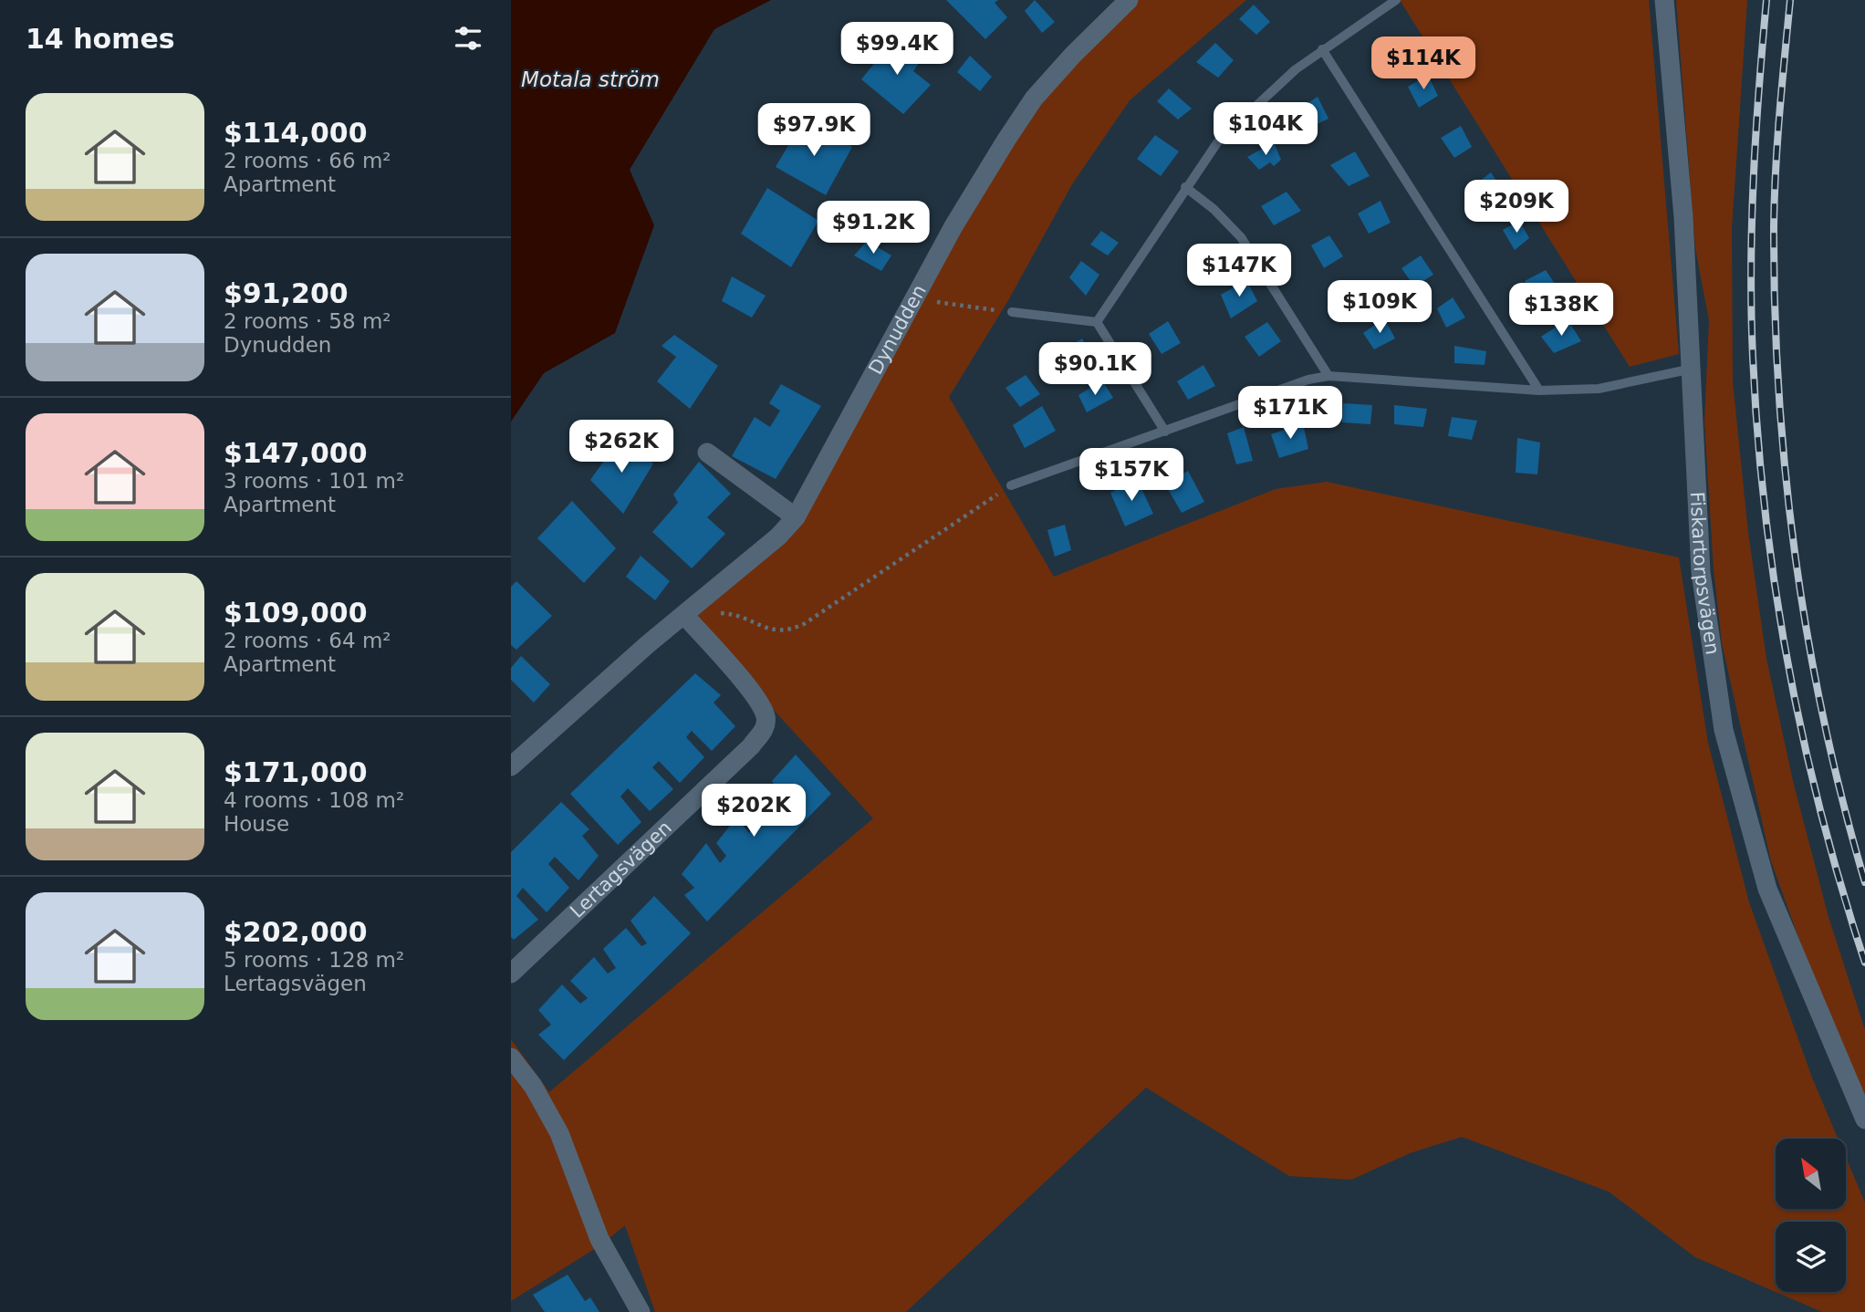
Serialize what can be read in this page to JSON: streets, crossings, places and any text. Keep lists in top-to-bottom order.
{
  "streets": {
    "street": ["Dynudden", "Fiskartorpsvägen", "Lertagsvägen"]
  },
  "crossings": [
    ["Dynudden", "Lertagsvägen"]
  ],
  "water": ["Motala ström"],
  "north": "top left",
  "page": {
    "heading": "14 homes",
    "price": [
      "$99.4K",
      "$114K",
      "$104K",
      "$97.9K",
      "$209K",
      "$91.2K",
      "$147K",
      "$109K",
      "$138K",
      "$90.1K",
      "$171K",
      "$262K",
      "$157K",
      "$202K"
    ],
    "list": [
      {
        "name": "$114,000",
        "note": "2 rooms · 66 m² · Apartment"
      },
      {
        "name": "$91,200",
        "note": "2 rooms · 58 m² · Dynudden"
      },
      {
        "name": "$147,000",
        "note": "3 rooms · 101 m² · Apartment"
      },
      {
        "name": "$109,000",
        "note": "2 rooms · 64 m² · Apartment"
      },
      {
        "name": "$171,000",
        "note": "4 rooms · 108 m² · House"
      },
      {
        "name": "$202,000",
        "note": "5 rooms · 128 m² · Lertagsvägen"
      }
    ]
  }
}
